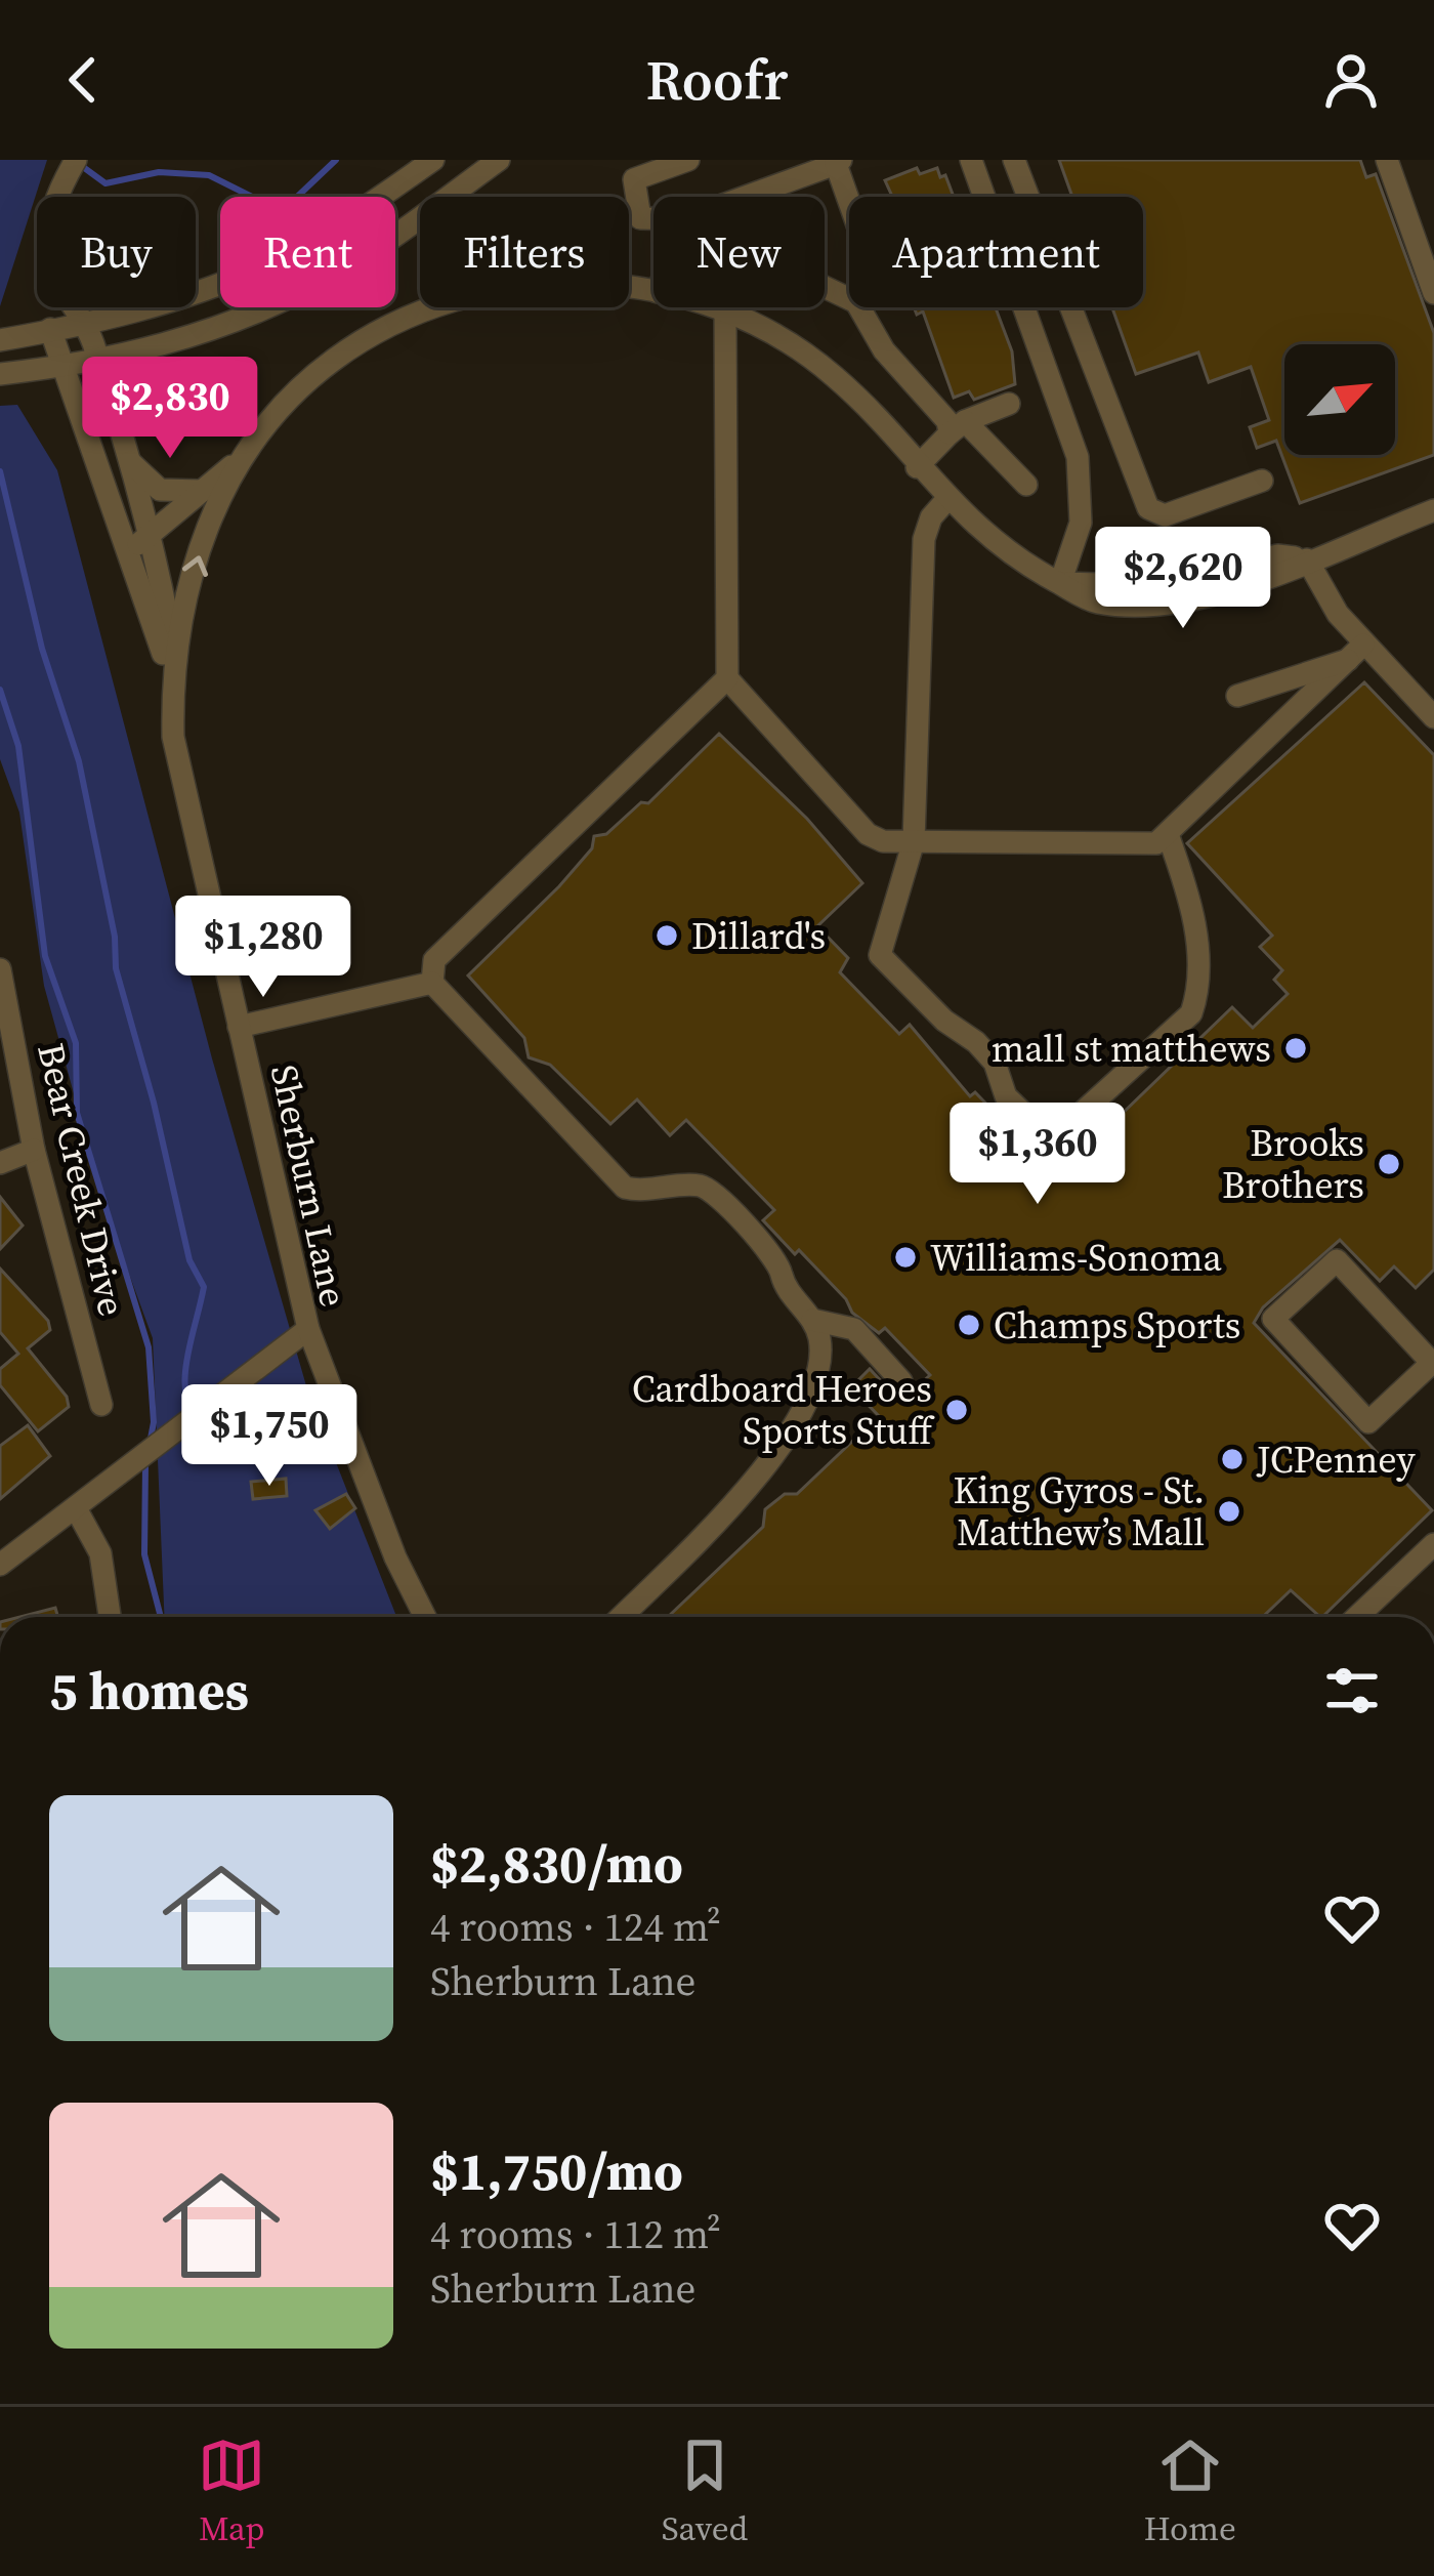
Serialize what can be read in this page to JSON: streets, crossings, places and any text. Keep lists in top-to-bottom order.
{
  "streets": {
    "street": ["Bear Creek Drive", "Sherburn Lane"]
  },
  "places": [
    "Dillard's",
    "mall st matthews",
    "Brooks Brothers",
    "Williams-Sonoma",
    "Champs Sports",
    "Cardboard Heroes Sports Stuff",
    "JCPenney",
    "King Gyros - St. Matthew’s Mall"
  ],
  "north": "top right",
  "page": {
    "header": "Roofr",
    "chip": [
      "Buy",
      "Rent",
      "Filters",
      "New",
      "Apartment"
    ],
    "price": [
      "$2,830",
      "$2,620",
      "$1,280",
      "$1,360",
      "$1,750"
    ],
    "heading": "5 homes",
    "list": [
      {
        "name": "$2,830/mo",
        "note": "4 rooms · 124 m² · Sherburn Lane"
      },
      {
        "name": "$1,750/mo",
        "note": "4 rooms · 112 m² · Sherburn Lane"
      }
    ],
    "tabs": ["Map", "Saved", "Home"]
  }
}
